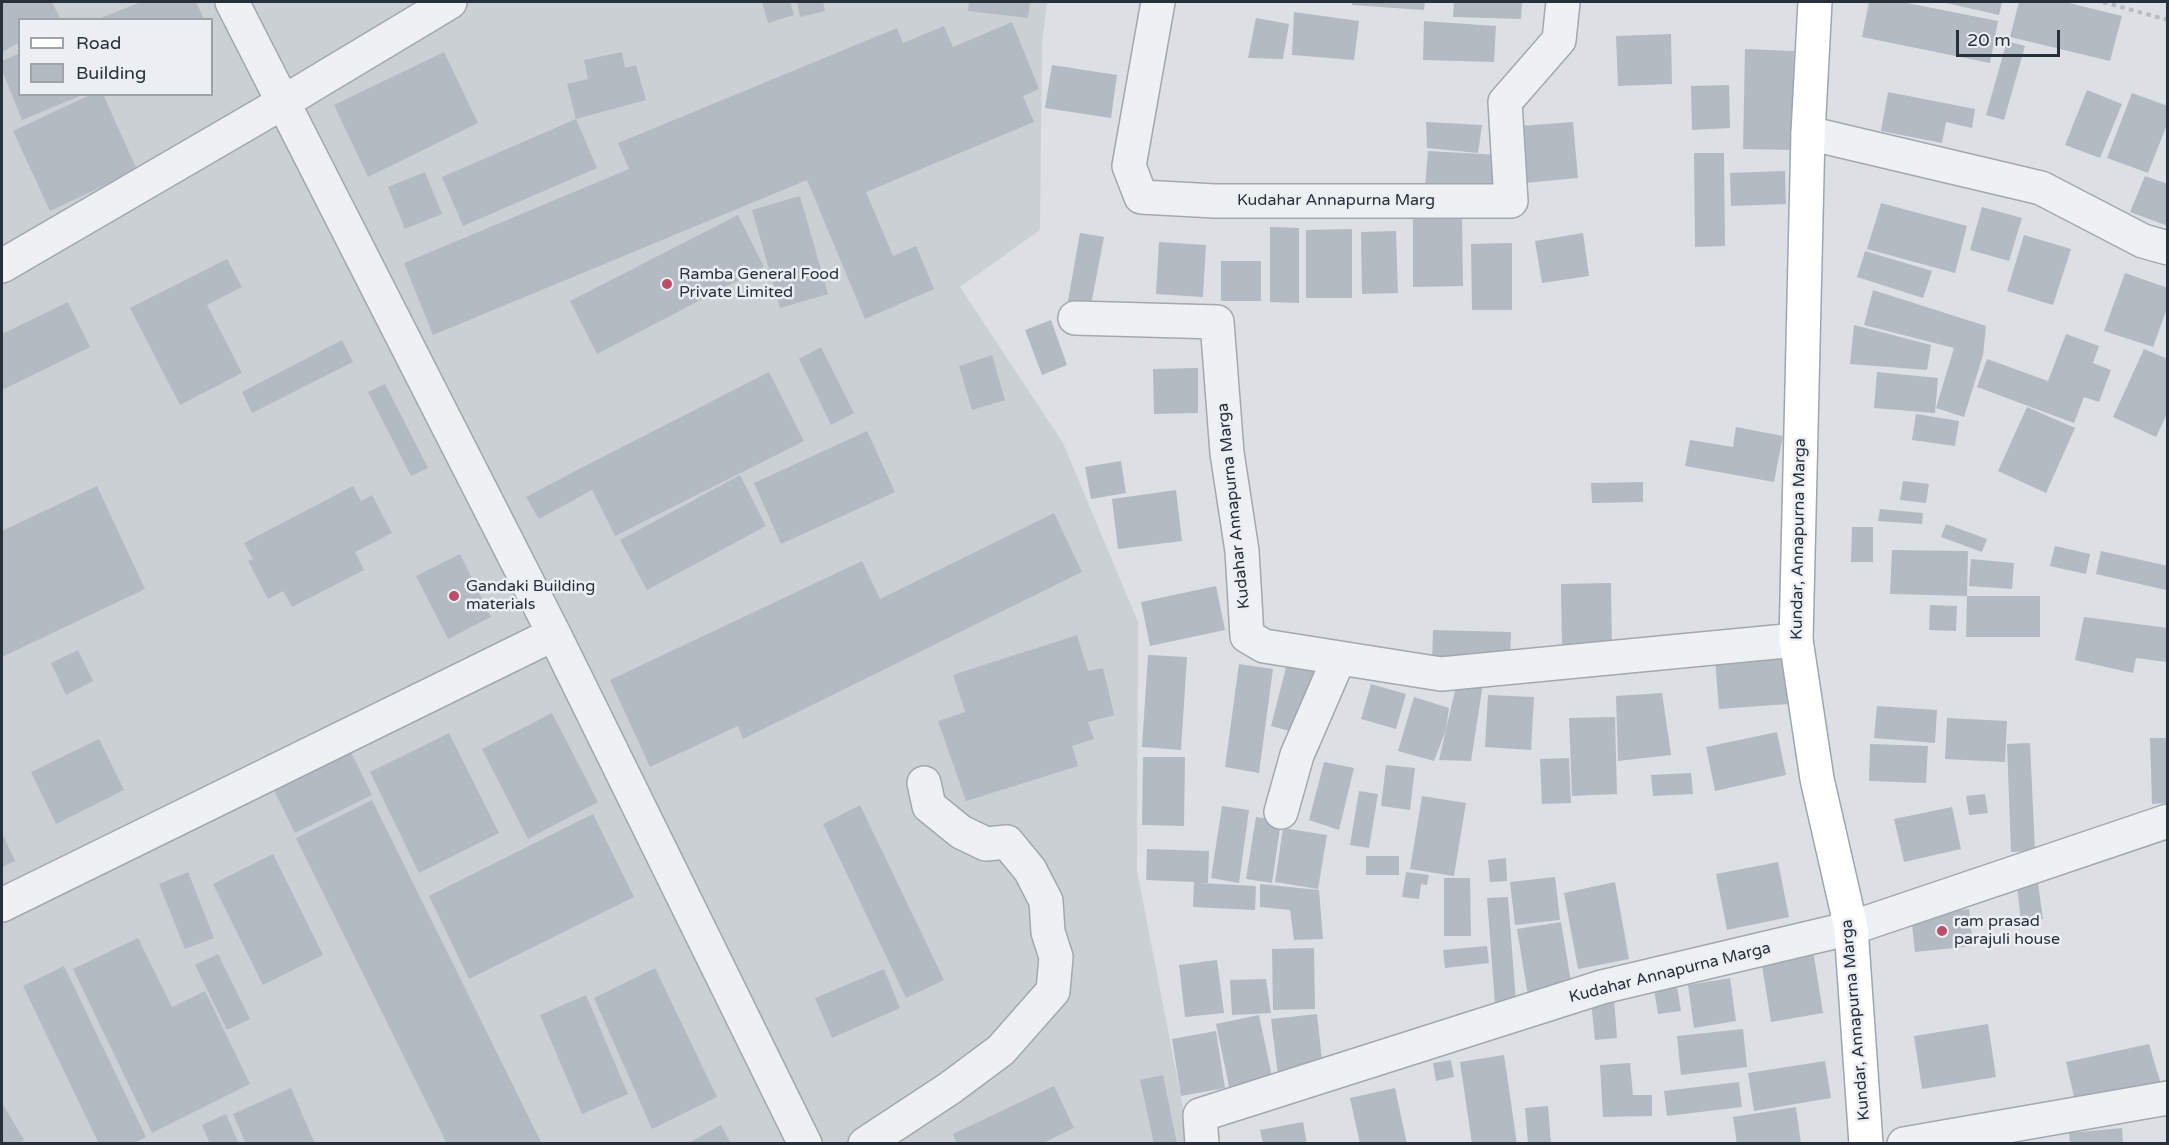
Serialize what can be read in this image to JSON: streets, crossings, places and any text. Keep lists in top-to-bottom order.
{
  "streets": {
    "main road": ["Kundar, Annapurna Marga"],
    "street": ["Kudahar Annapurna Marg", "Kudahar Annapurna Marga"]
  },
  "crossings": [
    ["Kudahar Annapurna Marga", "Kundar, Annapurna Marga"]
  ],
  "places": ["Ramba General Food Private Limited", "Gandaki Building materials", "ram prasad parajuli house"],
  "legend": ["Road", "Building"],
  "scale_bar": "20 m"
}
